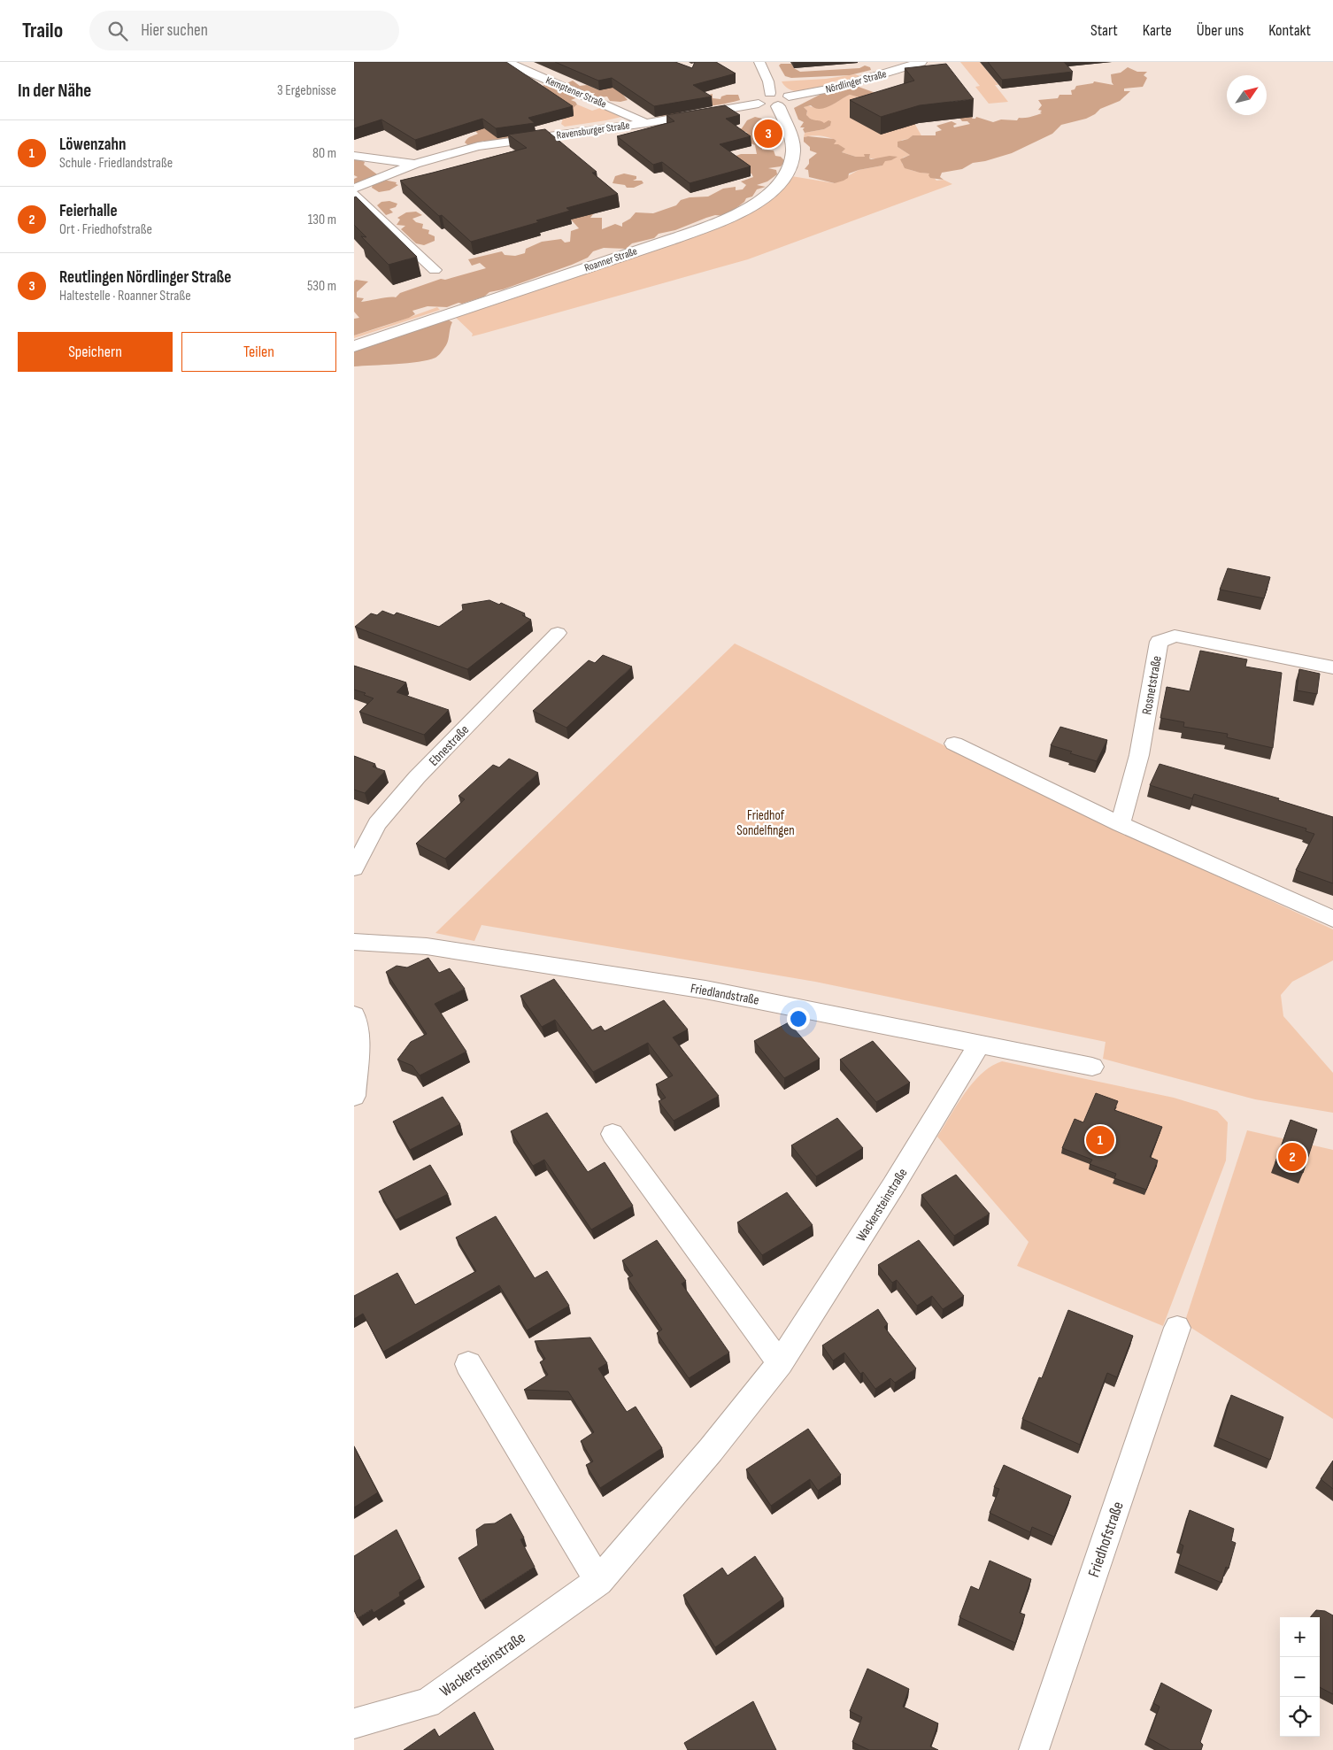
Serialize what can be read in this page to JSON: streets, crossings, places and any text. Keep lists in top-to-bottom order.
{
  "streets": {
    "street": [
      "Nördlinger Straße",
      "Kemptener Straße",
      "Ravensburger Straße",
      "Roanner Straße",
      "Rosnetstraße",
      "Ebnestraße",
      "Friedlandstraße",
      "Wackersteinstraße",
      "Friedhofstraße"
    ]
  },
  "crossings": [
    ["Kemptener Straße", "Ravensburger Straße"],
    ["Ravensburger Straße", "Roanner Straße"],
    ["Friedlandstraße", "Wackersteinstraße"]
  ],
  "parks": ["Friedhof Sondelfingen"],
  "north": "top right",
  "page": {
    "header": "Trailo",
    "search": "Hier suchen",
    "nav": [
      "Start",
      "Karte",
      "Über uns",
      "Kontakt"
    ],
    "heading": ["In der Nähe", "3 Ergebnisse"],
    "pins": ["3", "1", "2"],
    "list": [
      {
        "mark": "1",
        "name": "Löwenzahn",
        "note": "Schule · Friedlandstraße",
        "value": "80 m"
      },
      {
        "mark": "2",
        "name": "Feierhalle",
        "note": "Ort · Friedhofstraße",
        "value": "130 m"
      },
      {
        "mark": "3",
        "name": "Reutlingen Nördlinger Straße",
        "note": "Haltestelle · Roanner Straße",
        "value": "530 m"
      }
    ],
    "buttons": ["Speichern", "Teilen"],
    "map_buttons": ["+", "−"]
  }
}
